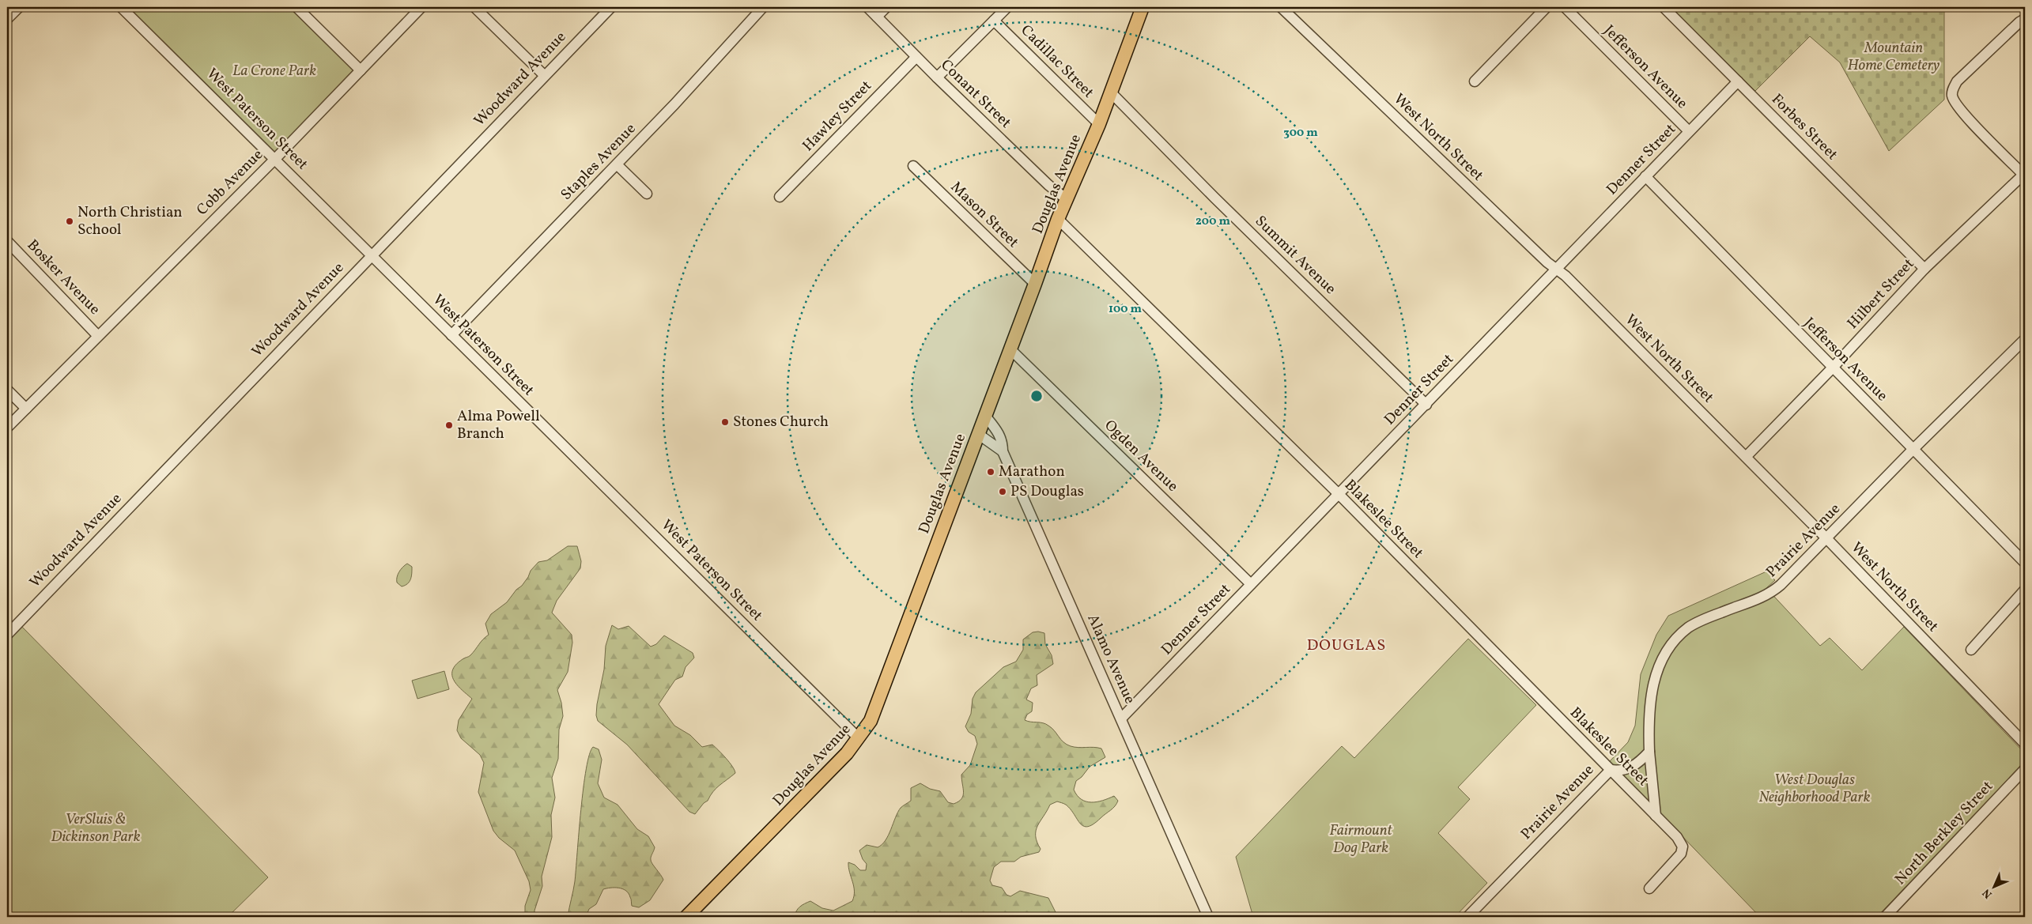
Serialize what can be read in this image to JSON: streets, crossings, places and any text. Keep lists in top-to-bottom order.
{
  "streets": {
    "main road": ["Douglas Avenue"],
    "street": [
      "Cadillac Street",
      "Jefferson Avenue",
      "Woodward Avenue",
      "Conant Street",
      "Hawley Street",
      "West Paterson Street",
      "Forbes Street",
      "West North Street",
      "Denner Street",
      "Staples Avenue",
      "Cobb Avenue",
      "Mason Street",
      "Summit Avenue",
      "Bosker Avenue",
      "Hilbert Street",
      "Ogden Avenue",
      "Blakeslee Street",
      "Prairie Avenue",
      "Alamo Avenue",
      "North Berkley Street"
    ]
  },
  "crossings": [
    ["Cadillac Street", "Douglas Avenue"],
    ["Jefferson Avenue", "Denner Street"],
    ["Jefferson Avenue", "Hilbert Street"],
    ["Jefferson Avenue", "Prairie Avenue"],
    ["Woodward Avenue", "West Paterson Street"],
    ["Conant Street", "Hawley Street"],
    ["Conant Street", "Douglas Avenue"],
    ["West Paterson Street", "Staples Avenue"],
    ["West Paterson Street", "Cobb Avenue"],
    ["West Paterson Street", "Douglas Avenue"],
    ["Forbes Street", "Denner Street"],
    ["Forbes Street", "Hilbert Street"],
    ["West North Street", "Denner Street"],
    ["West North Street", "Hilbert Street"],
    ["West North Street", "Prairie Avenue"],
    ["Denner Street", "Summit Avenue"],
    ["Denner Street", "Ogden Avenue"],
    ["Denner Street", "Blakeslee Street"],
    ["Denner Street", "Alamo Avenue"],
    ["Cobb Avenue", "Bosker Avenue"],
    ["Douglas Avenue", "Mason Street"],
    ["Douglas Avenue", "Summit Avenue"],
    ["Douglas Avenue", "Ogden Avenue"],
    ["Douglas Avenue", "Blakeslee Street"],
    ["Douglas Avenue", "Alamo Avenue"],
    ["Blakeslee Street", "Prairie Avenue"]
  ],
  "districts": ["DOUGLAS"],
  "parks": [
    "Mountain Home Cemetery",
    "La Crone Park",
    "West Douglas Neighborhood Park",
    "VerSluis & Dickinson Park",
    "Fairmount Dog Park"
  ],
  "places": [
    "North Christian School",
    "Stones Church",
    "Alma Powell Branch",
    "Marathon",
    "PS Douglas"
  ],
  "north": "bottom left",
  "rings": ["300 m", "200 m", "100 m"]
}
